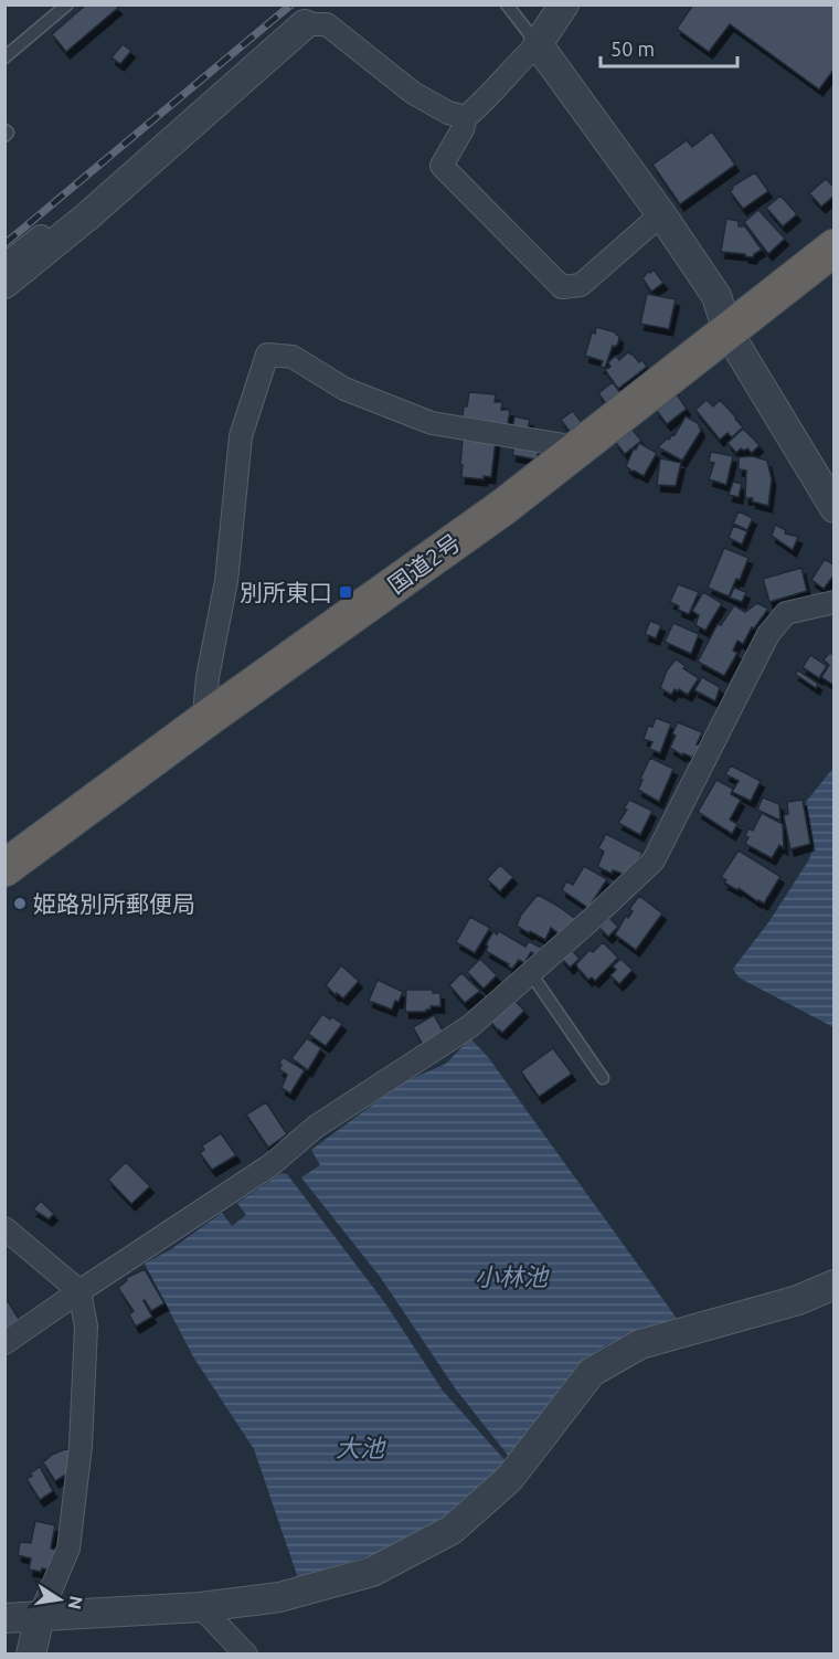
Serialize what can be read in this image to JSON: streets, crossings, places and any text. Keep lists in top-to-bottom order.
{
  "streets": {
    "highway": ["国道2号"]
  },
  "water": ["小林池", "大池"],
  "places": {
    "transit": ["別所東口"],
    "other": ["姫路別所郵便局"]
  },
  "scale_bar": "50 m",
  "north": "right"
}
